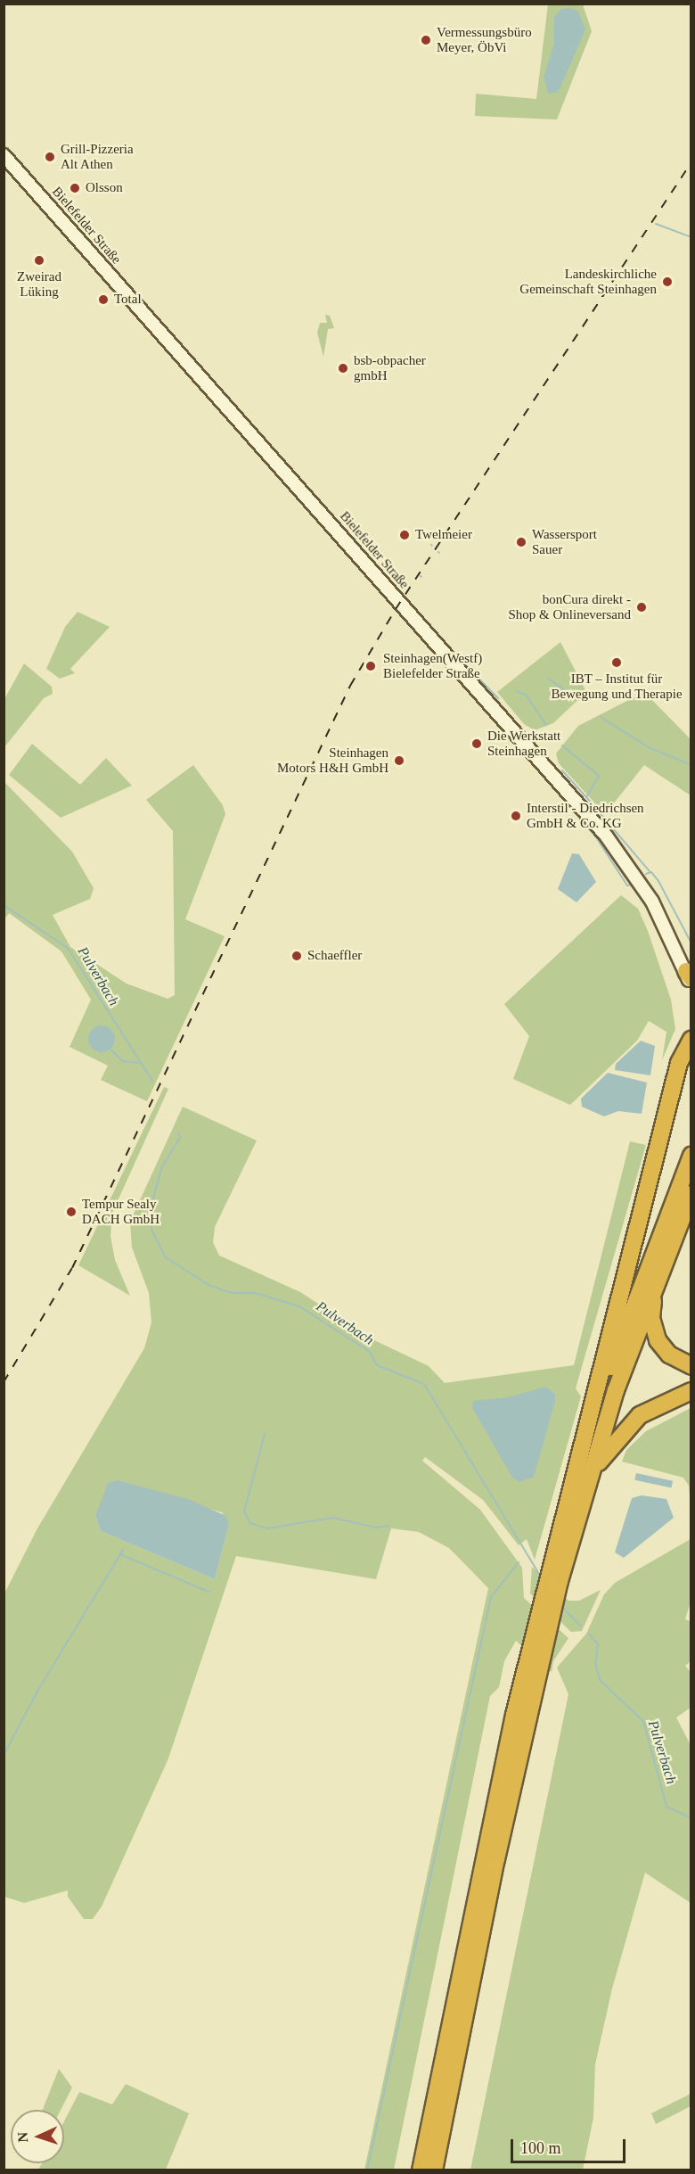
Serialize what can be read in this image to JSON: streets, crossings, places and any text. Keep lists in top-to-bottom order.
{
  "streets": {
    "main road": ["Bielefelder Straße"]
  },
  "water": ["Pulverbach"],
  "places": [
    "Vermessungsbüro Meyer, ÖbVi",
    "Grill-Pizzeria Alt Athen",
    "Olsson",
    "Zweirad Lüking",
    "Landeskirchliche Gemeinschaft Steinhagen",
    "Total",
    "bsb-obpacher gmbH",
    "Twelmeier",
    "Wassersport Sauer",
    "bonCura direkt - Shop & Onlineversand",
    "IBT – Institut für Bewegung und Therapie",
    "Steinhagen(Westf) Bielefelder Straße",
    "Die Werkstatt Steinhagen",
    "Steinhagen Motors H&H GmbH",
    "Interstil - Diedrichsen GmbH & Co. KG",
    "Schaeffler",
    "Tempur Sealy DACH GmbH"
  ],
  "scale_bar": "100 m",
  "north": "left"
}
